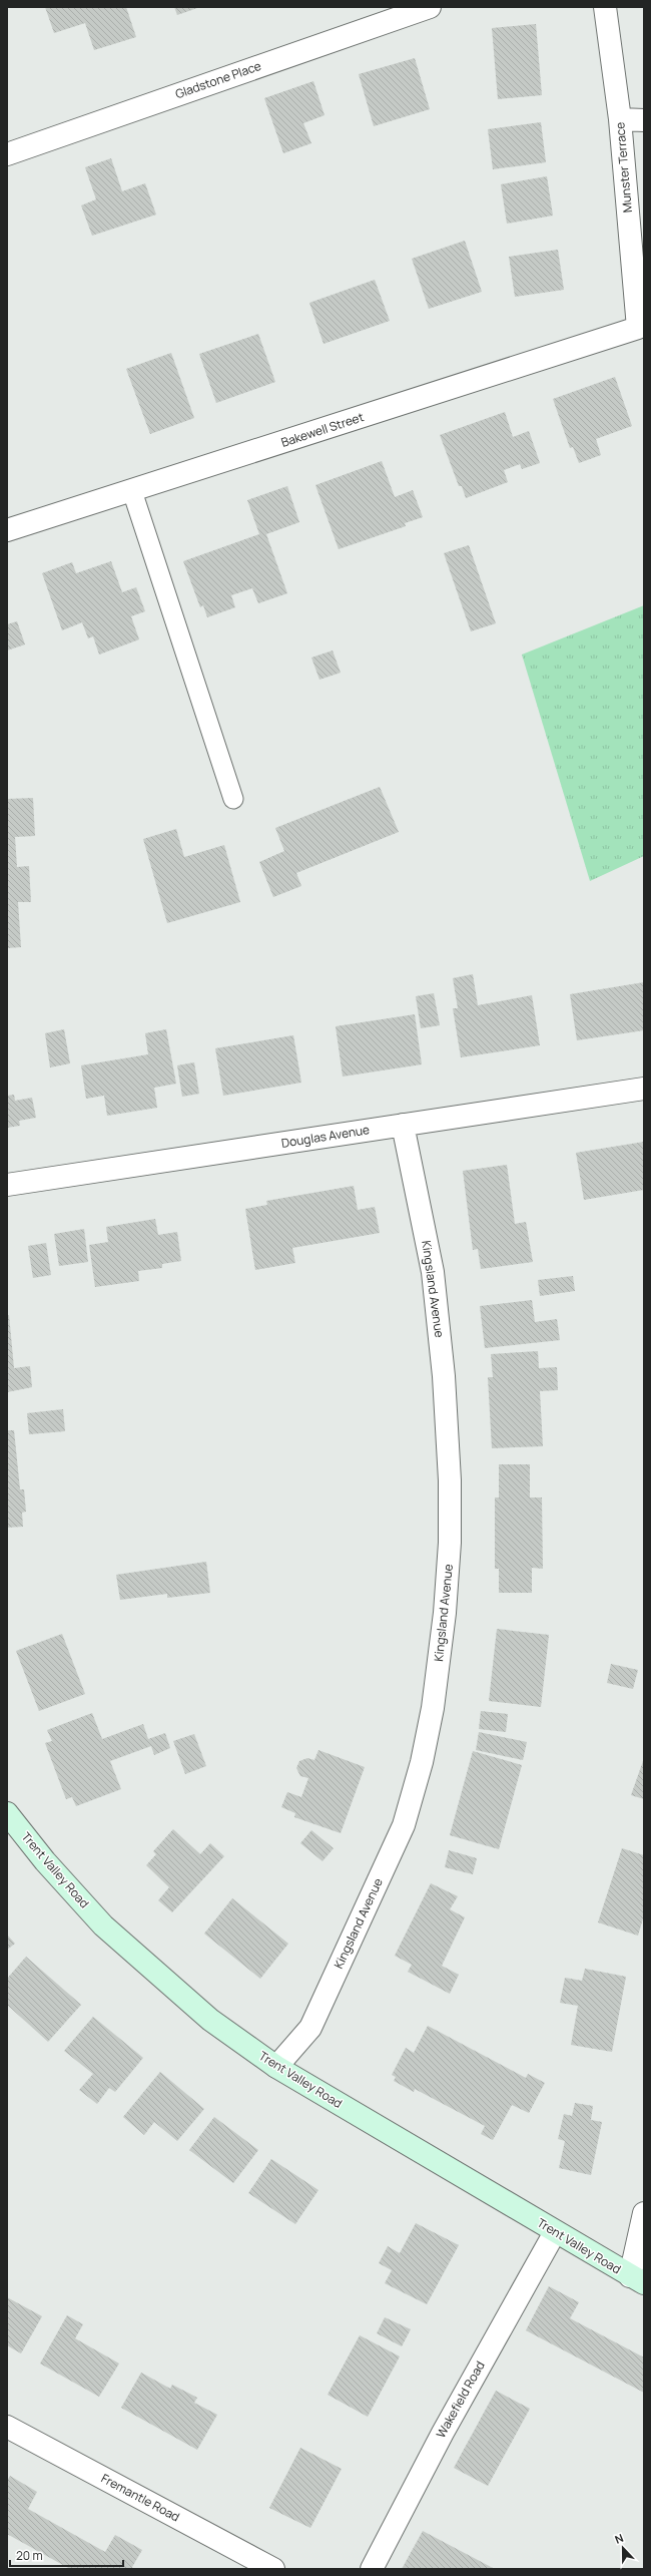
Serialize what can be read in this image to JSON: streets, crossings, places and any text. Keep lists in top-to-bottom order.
{
  "streets": {
    "street": [
      "Gladstone Place",
      "Munster Terrace",
      "Bakewell Street",
      "Douglas Avenue",
      "Kingsland Avenue",
      "Trent Valley Road",
      "Wakefield Road",
      "Fremantle Road"
    ]
  },
  "crossings": [
    ["Munster Terrace", "Bakewell Street"],
    ["Douglas Avenue", "Kingsland Avenue"],
    ["Kingsland Avenue", "Trent Valley Road"],
    ["Trent Valley Road", "Wakefield Road"]
  ],
  "scale_bar": "20 m",
  "north": "top"
}
